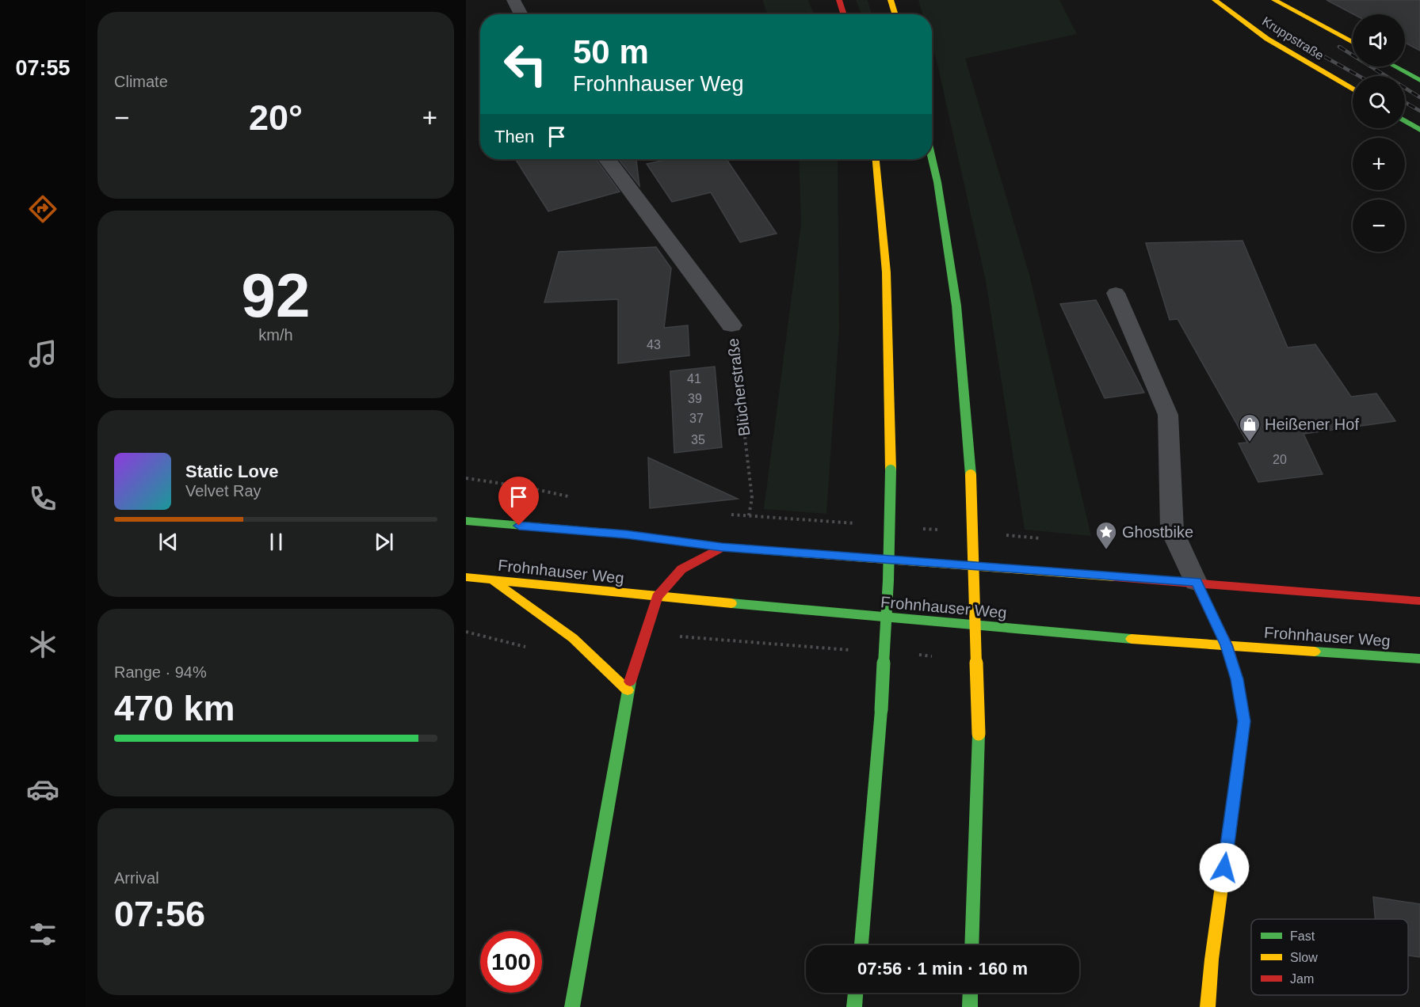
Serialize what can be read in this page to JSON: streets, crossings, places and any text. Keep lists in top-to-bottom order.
{
  "streets": {
    "main road": ["Kruppstraße", "Frohnhauser Weg"],
    "street": ["Blücherstraße"]
  },
  "places": {
    "shop": ["Heißener Hof"],
    "place": ["Ghostbike"]
  },
  "house_numbers": [
    "43",
    "41",
    "39",
    "37",
    "35",
    "20"
  ],
  "legend": ["Fast", "Slow", "Jam"],
  "page": {
    "tabs": "07:55",
    "tile": [
      "Climate",
      ["92", "km/h"],
      ["Range · 94%", "470 km"],
      ["Arrival", "07:56"]
    ],
    "map_buttons": ["+", "−"],
    "turn": ["50 m", "Frohnhauser Weg"],
    "heat": ["−", "20°", "+"],
    "then": "Then",
    "song": ["Static Love", "Velvet Ray"],
    "limit": "100",
    "trip": "07:56 · 1 min · 160 m"
  }
}
